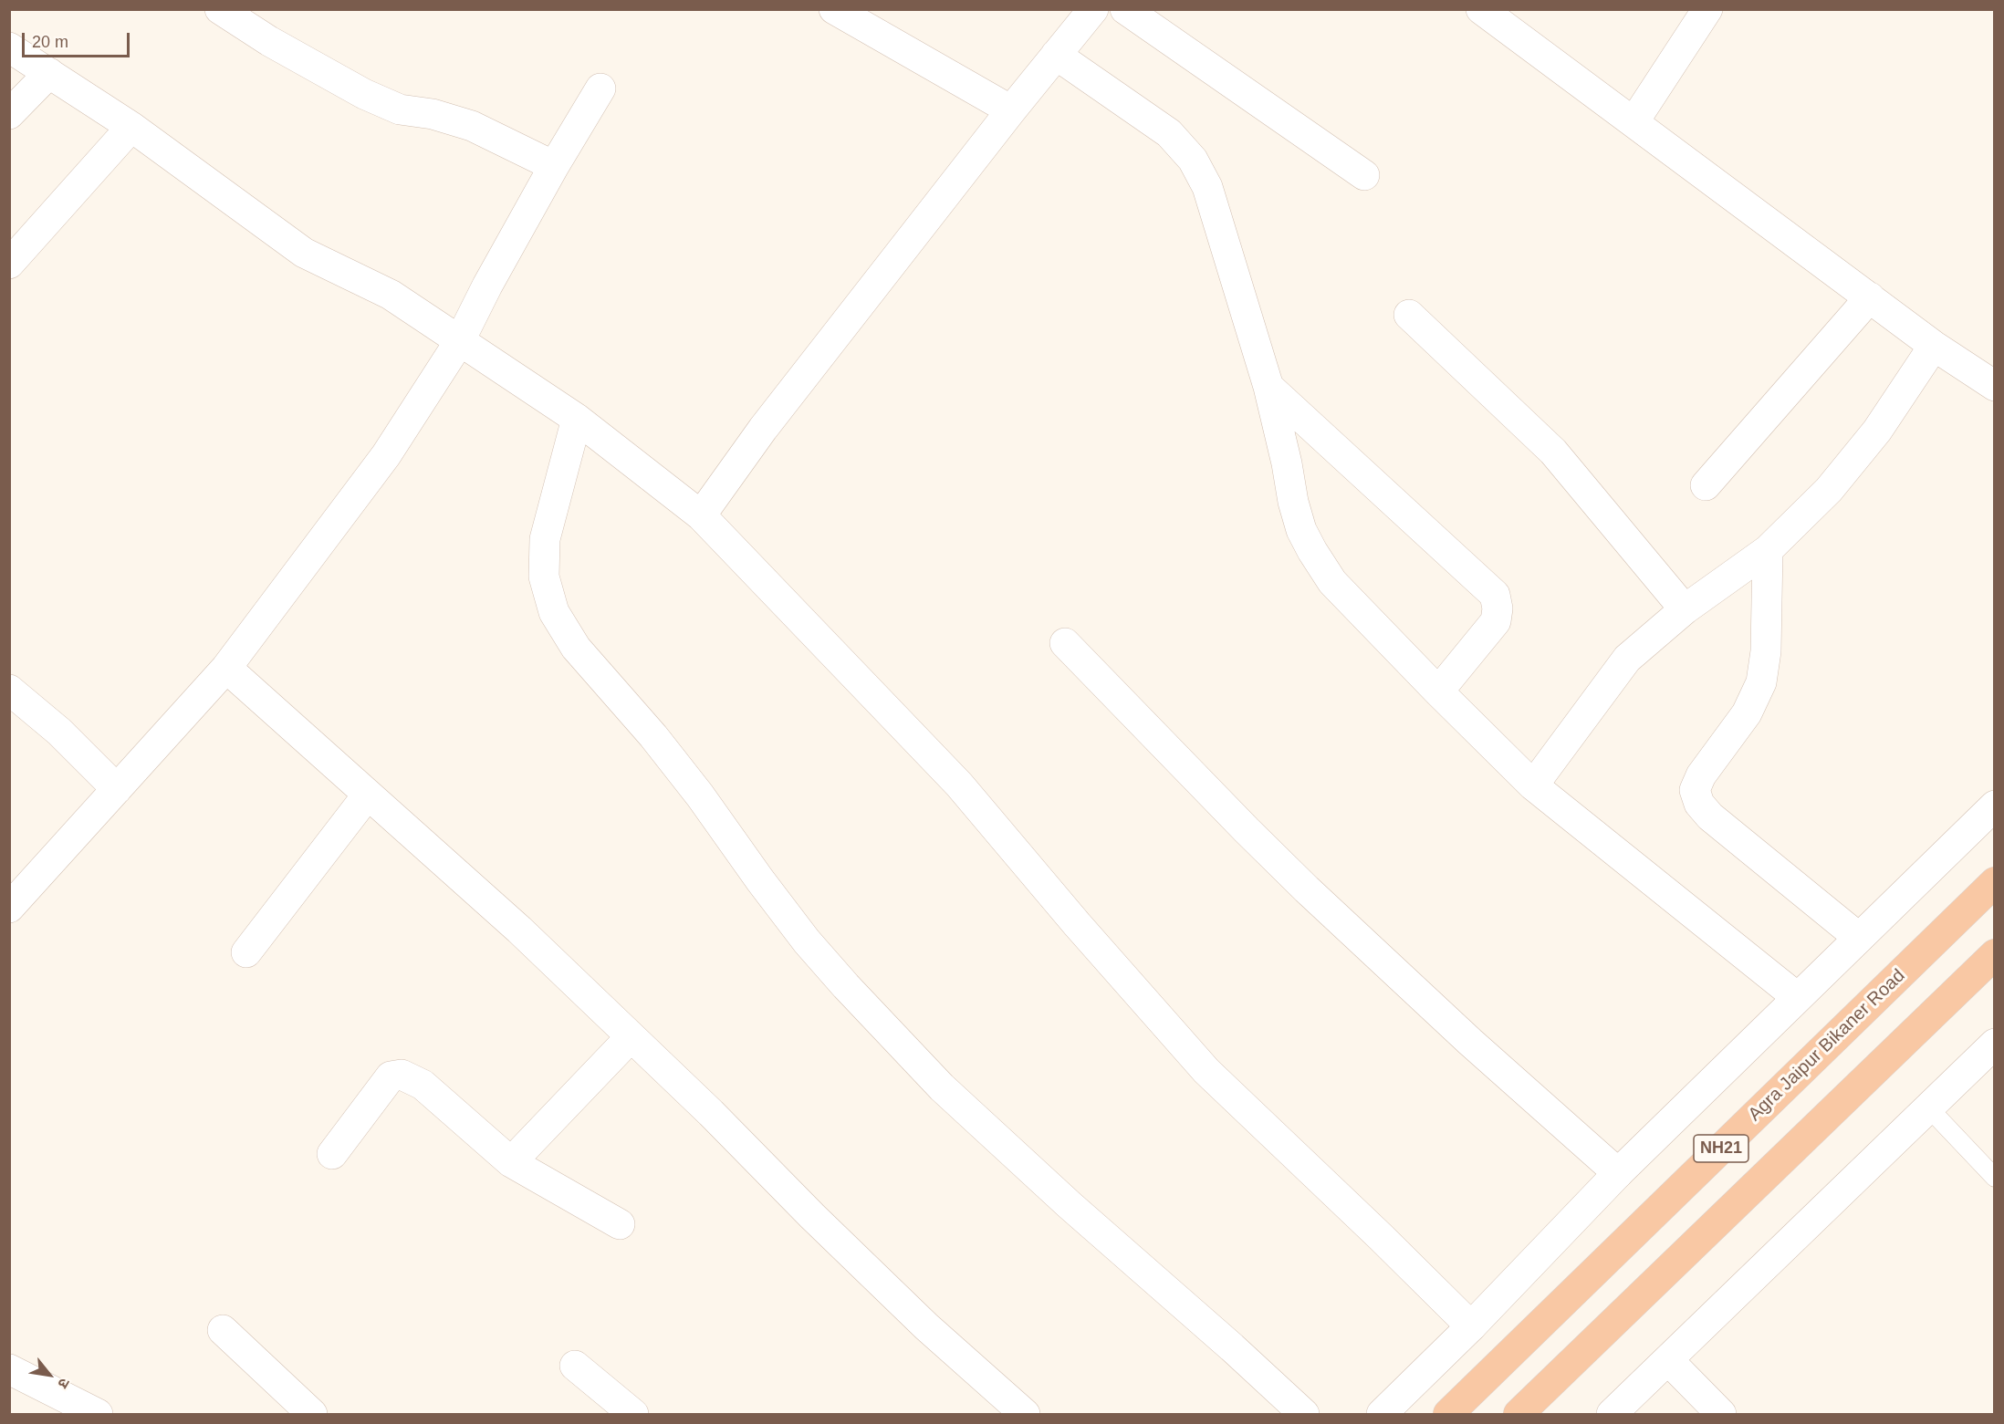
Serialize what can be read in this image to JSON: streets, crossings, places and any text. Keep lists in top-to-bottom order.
{
  "streets": {
    "highway": ["Agra Jaipur Bikaner Road", "NH21"]
  },
  "scale_bar": "20 m",
  "north": "bottom right"
}
